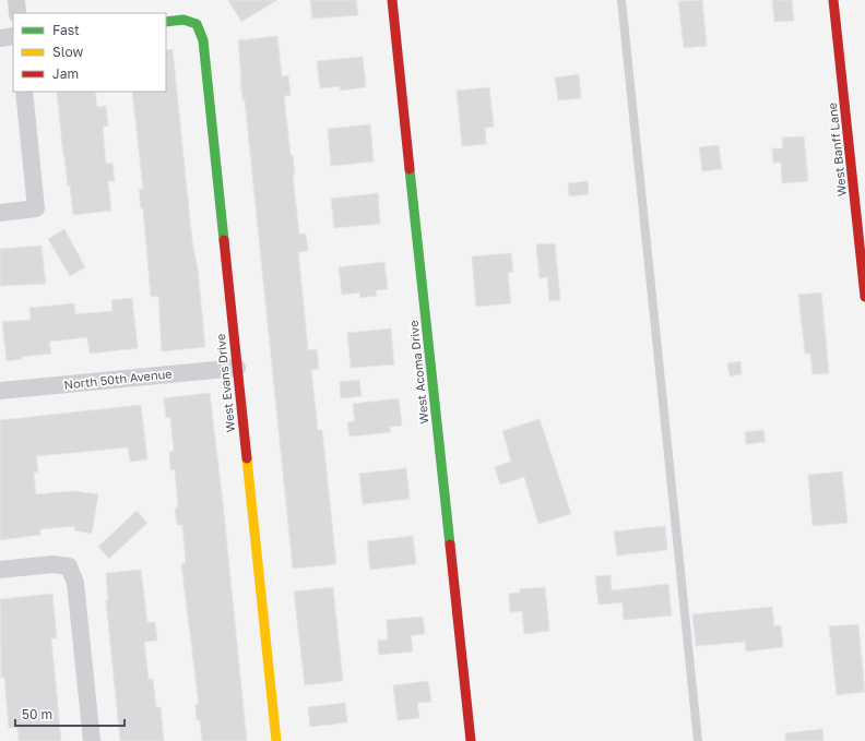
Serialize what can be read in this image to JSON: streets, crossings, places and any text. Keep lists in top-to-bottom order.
{
  "streets": {
    "street": [
      "West Banff Lane",
      "West Acoma Drive",
      "North 50th Avenue",
      "West Evans Drive"
    ]
  },
  "crossings": [
    ["North 50th Avenue", "West Evans Drive"]
  ],
  "legend": ["Fast", "Slow", "Jam"],
  "scale_bar": "50 m"
}
